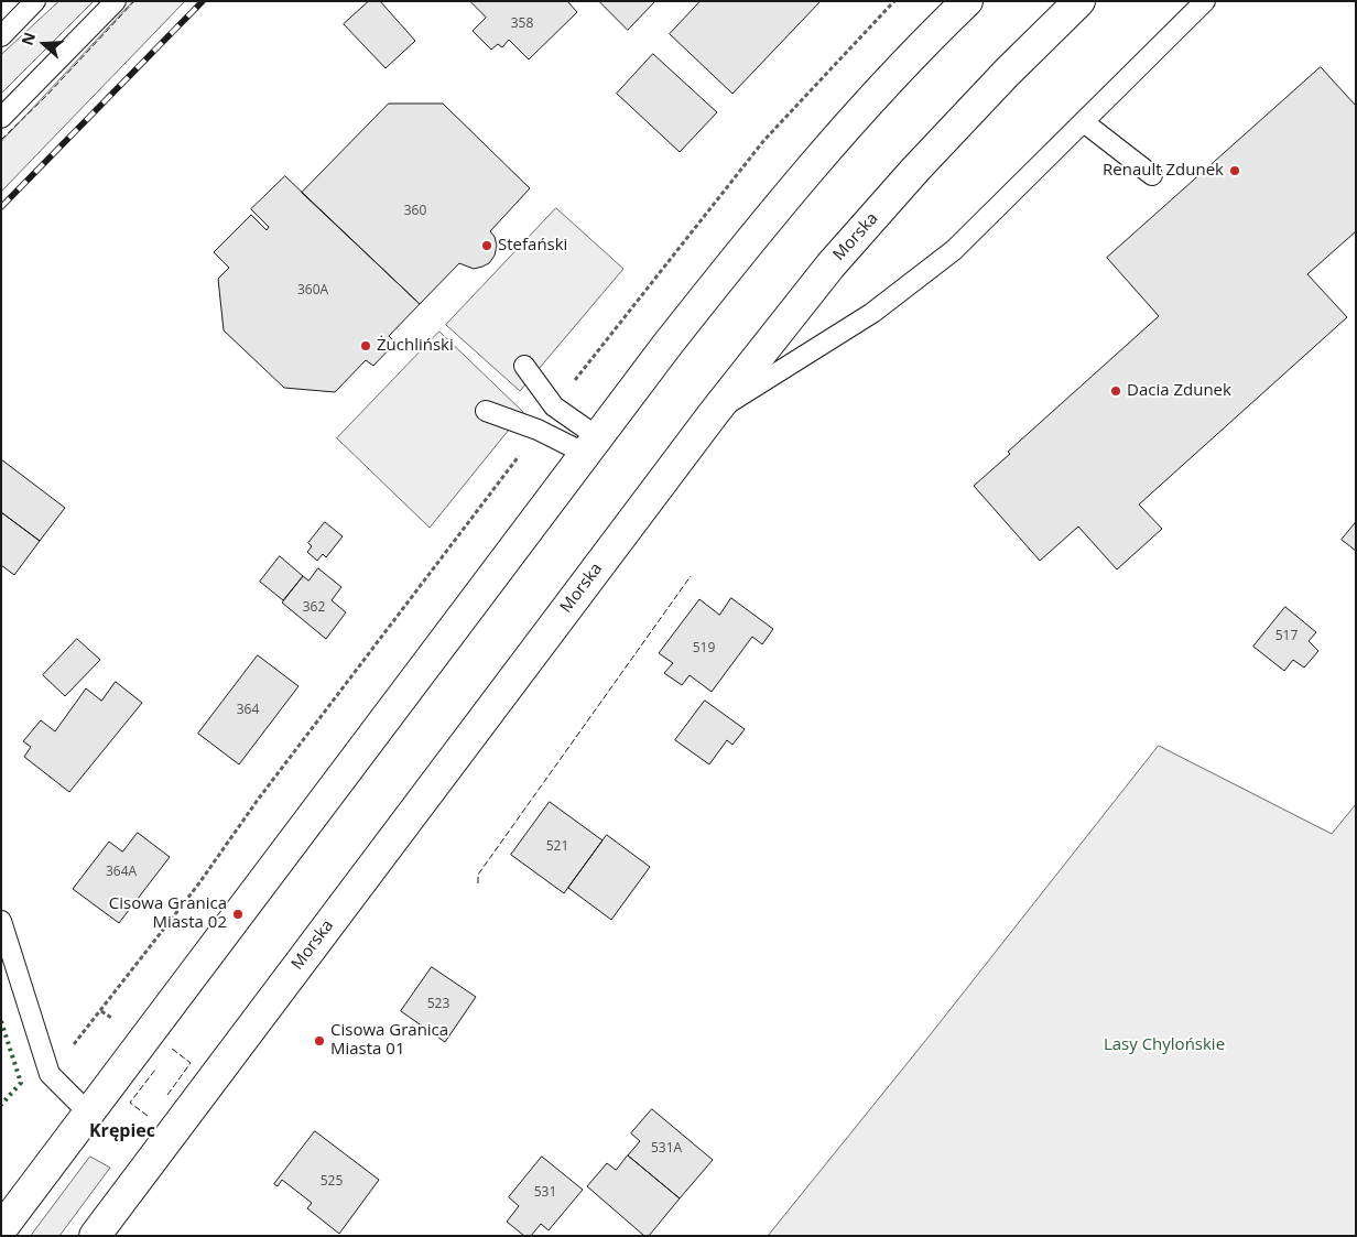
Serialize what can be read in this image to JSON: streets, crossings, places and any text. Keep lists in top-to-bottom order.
{
  "streets": {
    "main road": ["Morska"]
  },
  "districts": ["Krępiec"],
  "parks": ["Lasy Chylońskie"],
  "places": [
    "Renault Zdunek",
    "Stefański",
    "Żuchliński",
    "Dacia Zdunek",
    "Cisowa Granica Miasta 02",
    "Cisowa Granica Miasta 01"
  ],
  "house_numbers": [
    "358",
    "360",
    "360A",
    "362",
    "517",
    "519",
    "364",
    "521",
    "364A",
    "523",
    "531A",
    "525",
    "531"
  ],
  "north": "left"
}
